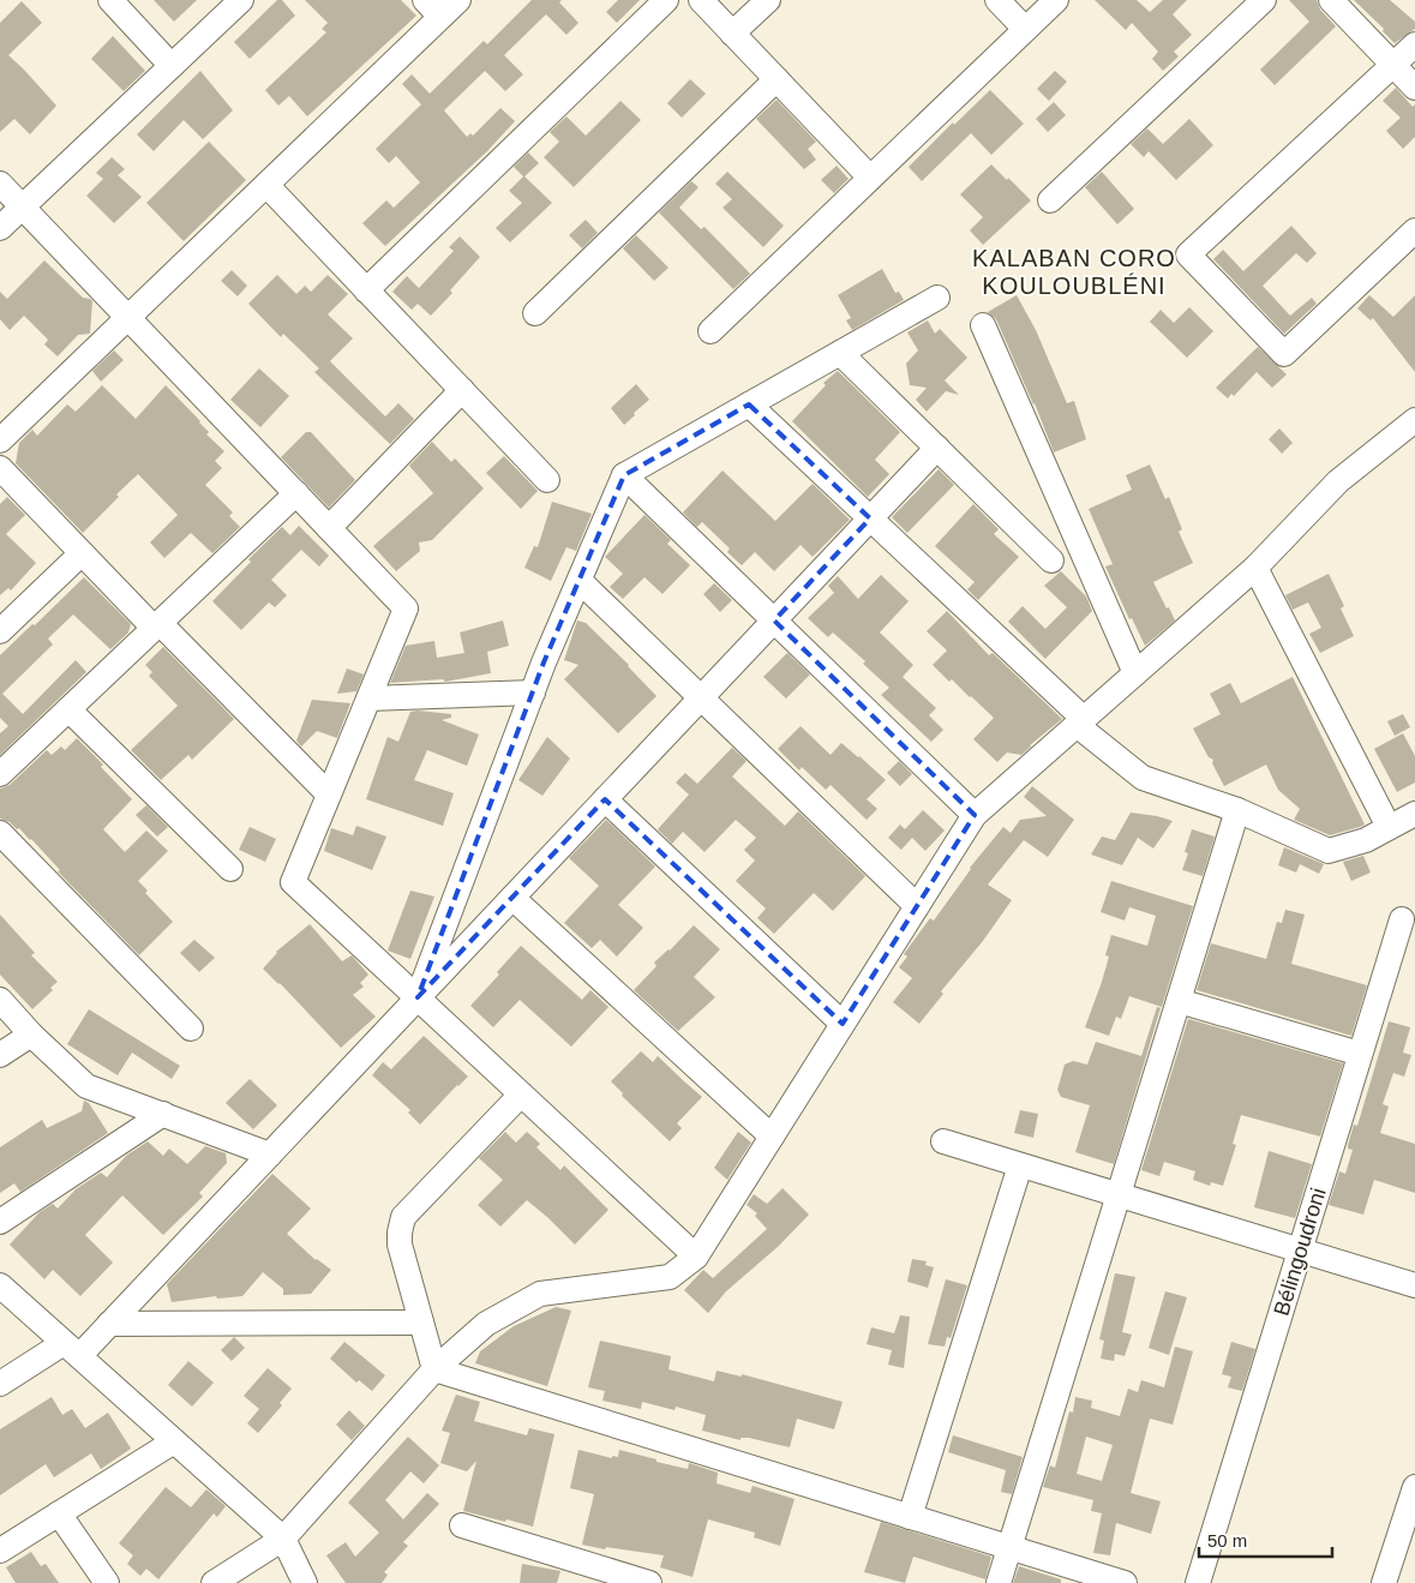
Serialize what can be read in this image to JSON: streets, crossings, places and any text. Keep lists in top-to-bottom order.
{
  "streets": {
    "street": ["Bélingoudroni"]
  },
  "districts": ["KALABAN CORO KOULOUBLÉNI"],
  "scale_bar": "50 m"
}
